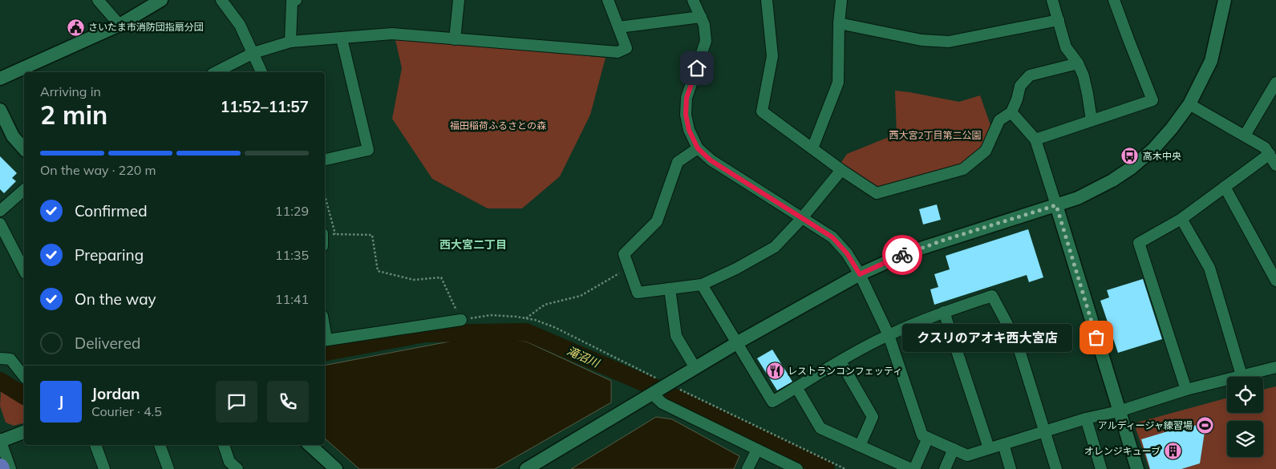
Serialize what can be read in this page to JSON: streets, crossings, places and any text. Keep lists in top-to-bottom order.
{
  "districts": ["西大宮二丁目"],
  "water": ["滝沼川"],
  "parks": ["福田稲荷ふるさとの森", "西大宮2丁目第二公園"],
  "places": {
    "public building": ["さいたま市消防団指扇分団"],
    "bus stop": ["高木中央"],
    "other": ["クスリのアオキ西大宮店"],
    "restaurant": ["レストランコンフェッティ"],
    "sports": ["アルディージャ練習場"],
    "building": ["オレンジキューブ"]
  },
  "page": {
    "heading": ["2 min", "Arriving in", "11:52–11:57"],
    "panel": ["Jordan", "Courier · 4.5"],
    "bar": "On the way · 220 m",
    "list": [
      ["Confirmed", "11:29"],
      ["Preparing", "11:35"],
      ["On the way", "11:41"],
      "Delivered"
    ],
    "bubble": "クスリのアオキ西大宮店",
    "round": "J"
  }
}
